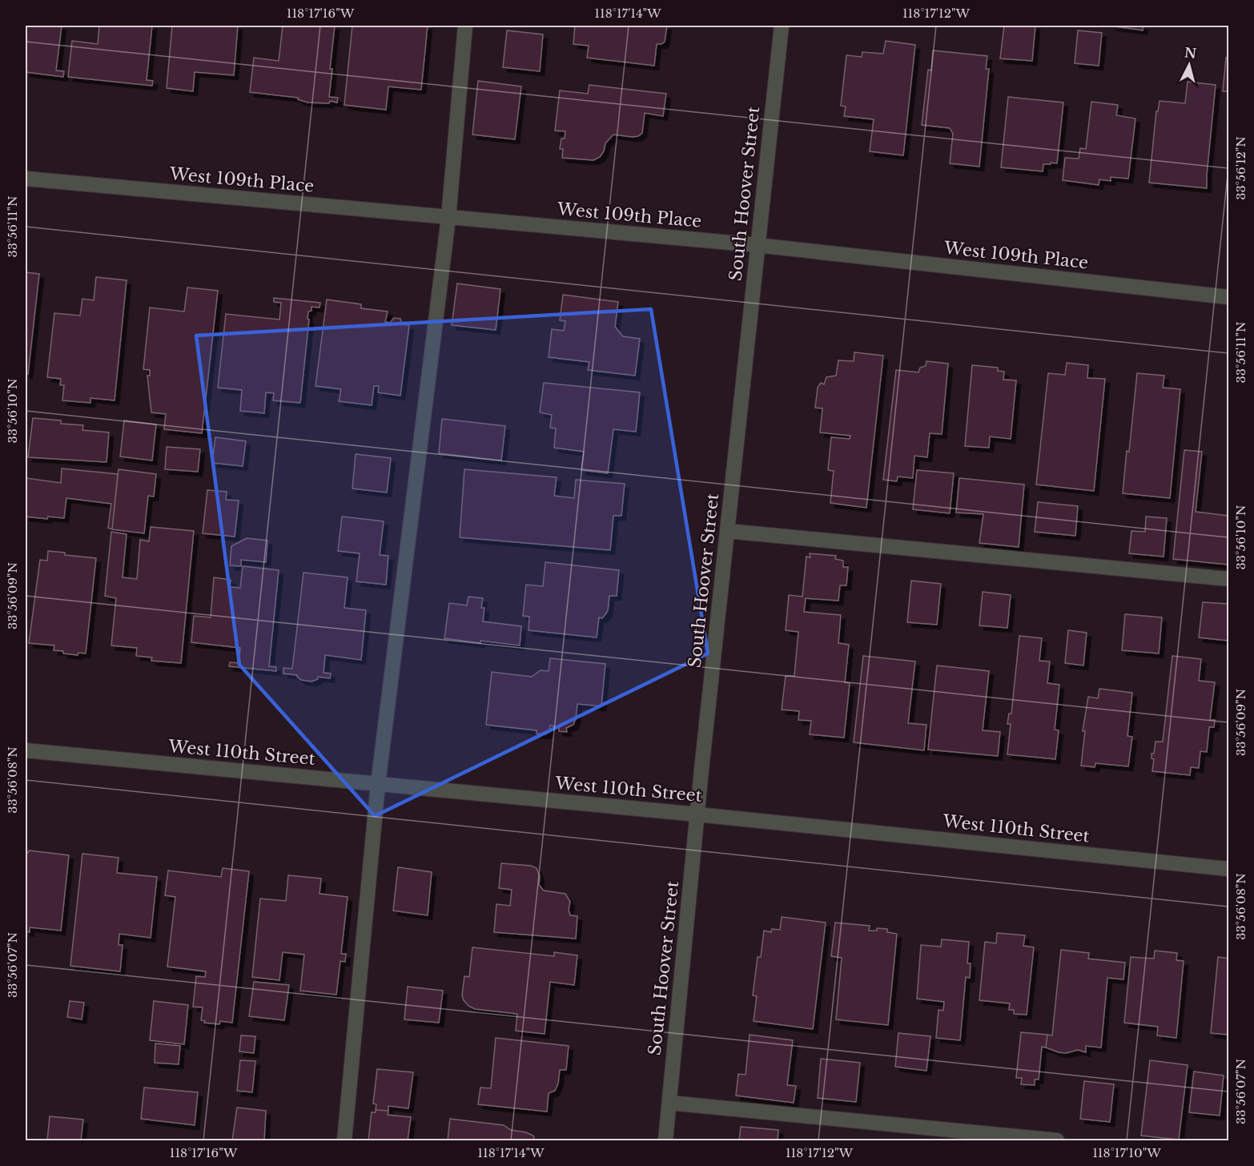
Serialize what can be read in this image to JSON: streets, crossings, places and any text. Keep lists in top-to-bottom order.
{
  "streets": {
    "street": ["West 109th Place", "South Hoover Street", "West 110th Street"]
  },
  "crossings": [
    ["West 109th Place", "South Hoover Street"],
    ["South Hoover Street", "West 110th Street"]
  ],
  "north": "top",
  "coordinates": [
    "118°17'16\"W",
    "118°17'14\"W",
    "118°17'12\"W",
    "33°56'12\"N",
    "33°56'11\"N",
    "33°56'10\"N",
    "33°56'09\"N",
    "33°56'08\"N",
    "33°56'07\"N",
    "118°17'10\"W"
  ]
}
